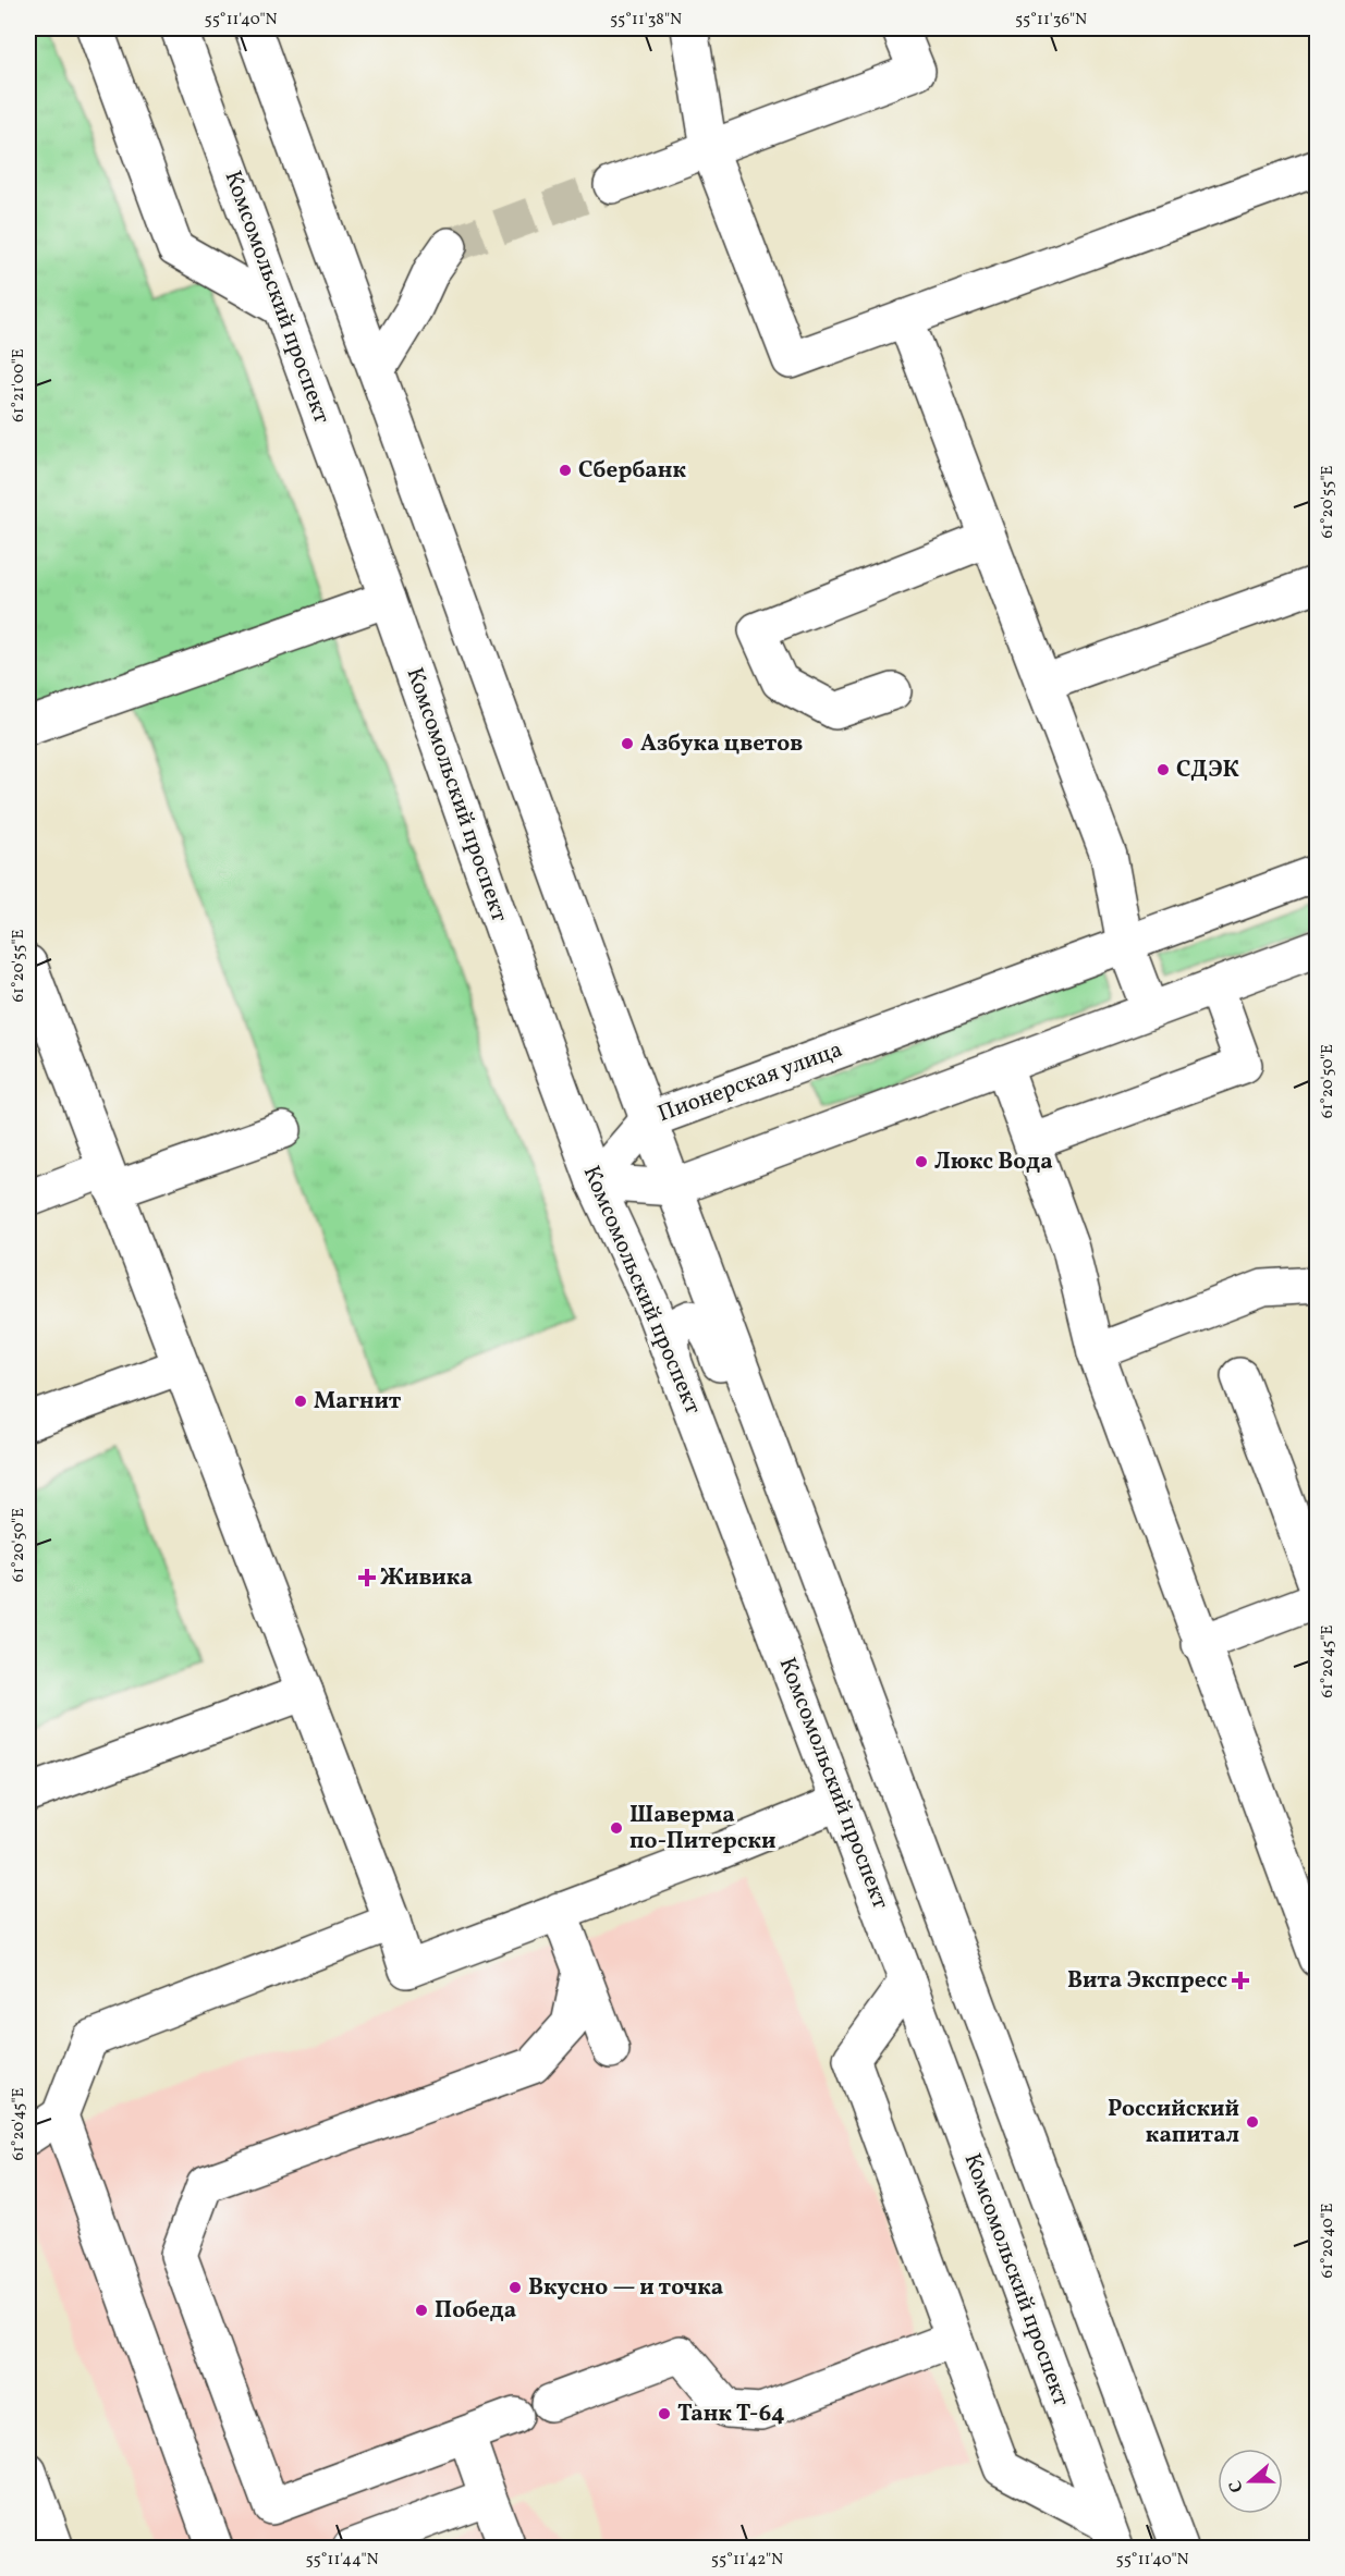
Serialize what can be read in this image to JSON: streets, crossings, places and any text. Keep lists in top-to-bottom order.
{
  "streets": {
    "main road": ["Комсомольский проспект", "Пионерская улица"]
  },
  "crossings": [
    ["Комсомольский проспект", "Пионерская улица"]
  ],
  "places": {
    "other": [
      "Сбербанк",
      "Азбука цветов",
      "СДЭК",
      "Люкс Вода",
      "Магнит",
      "Шаверма по-Питерски",
      "Российский капитал",
      "Вкусно — и точка",
      "Победа",
      "Танк Т-64"
    ],
    "health": ["Живика", "Вита Экспресс"]
  },
  "north": "left",
  "coordinates": [
    "55°11'40\"N",
    "55°11'38\"N",
    "55°11'36\"N",
    "61°21'00\"E",
    "61°20'55\"E",
    "61°20'50\"E",
    "61°20'45\"E",
    "61°20'40\"E",
    "55°11'44\"N",
    "55°11'42\"N"
  ]
}
